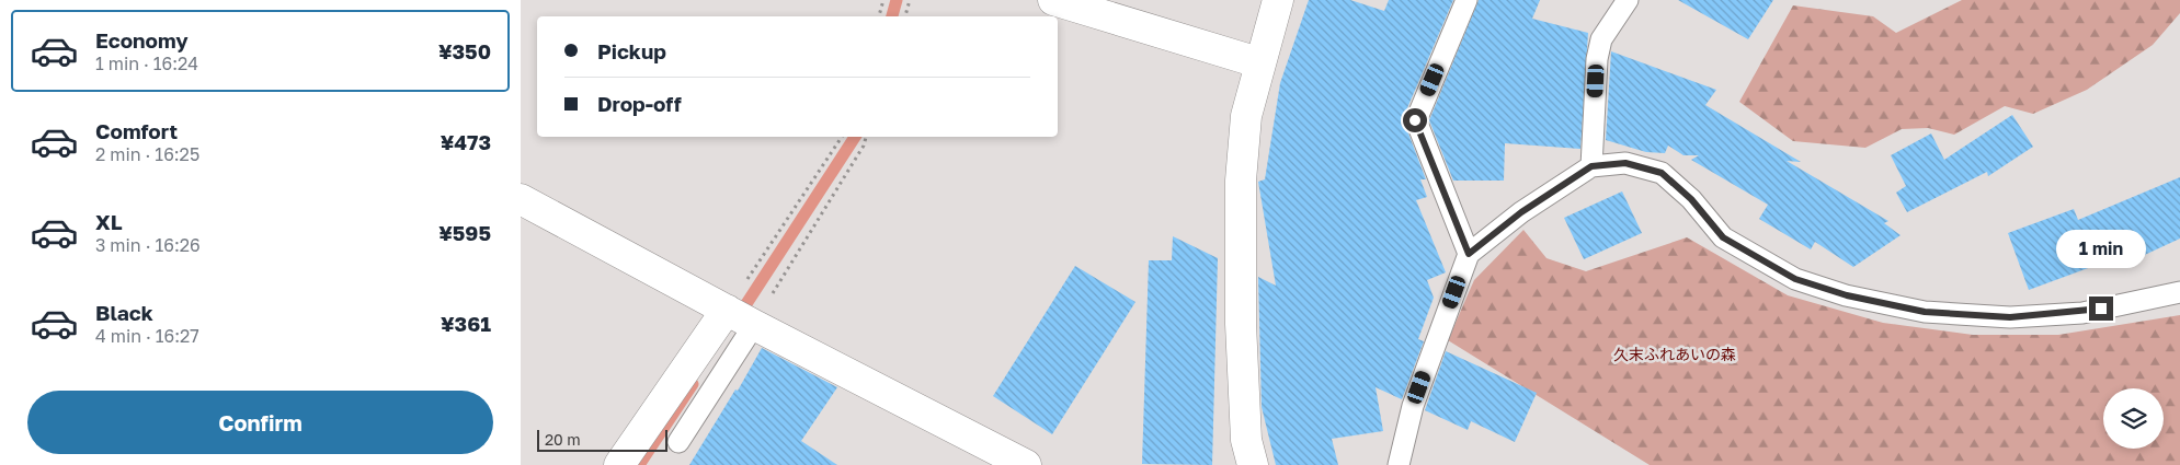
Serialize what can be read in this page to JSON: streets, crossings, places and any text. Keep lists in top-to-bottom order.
{
  "parks": ["久末ふれあいの森"],
  "scale_bar": "20 m",
  "page": {
    "list": [
      {
        "name": "Economy",
        "note": "1 min · 16:24",
        "value": "¥350"
      },
      {
        "name": "Comfort",
        "note": "2 min · 16:25",
        "value": "¥473"
      },
      {
        "name": "XL",
        "note": "3 min · 16:26",
        "value": "¥595"
      },
      {
        "name": "Black",
        "note": "4 min · 16:27",
        "value": "¥361"
      }
    ],
    "banner": ["Pickup", "Drop-off"],
    "bubble": "1 min",
    "buttons": "Confirm",
    "scale": "20 m"
  }
}
